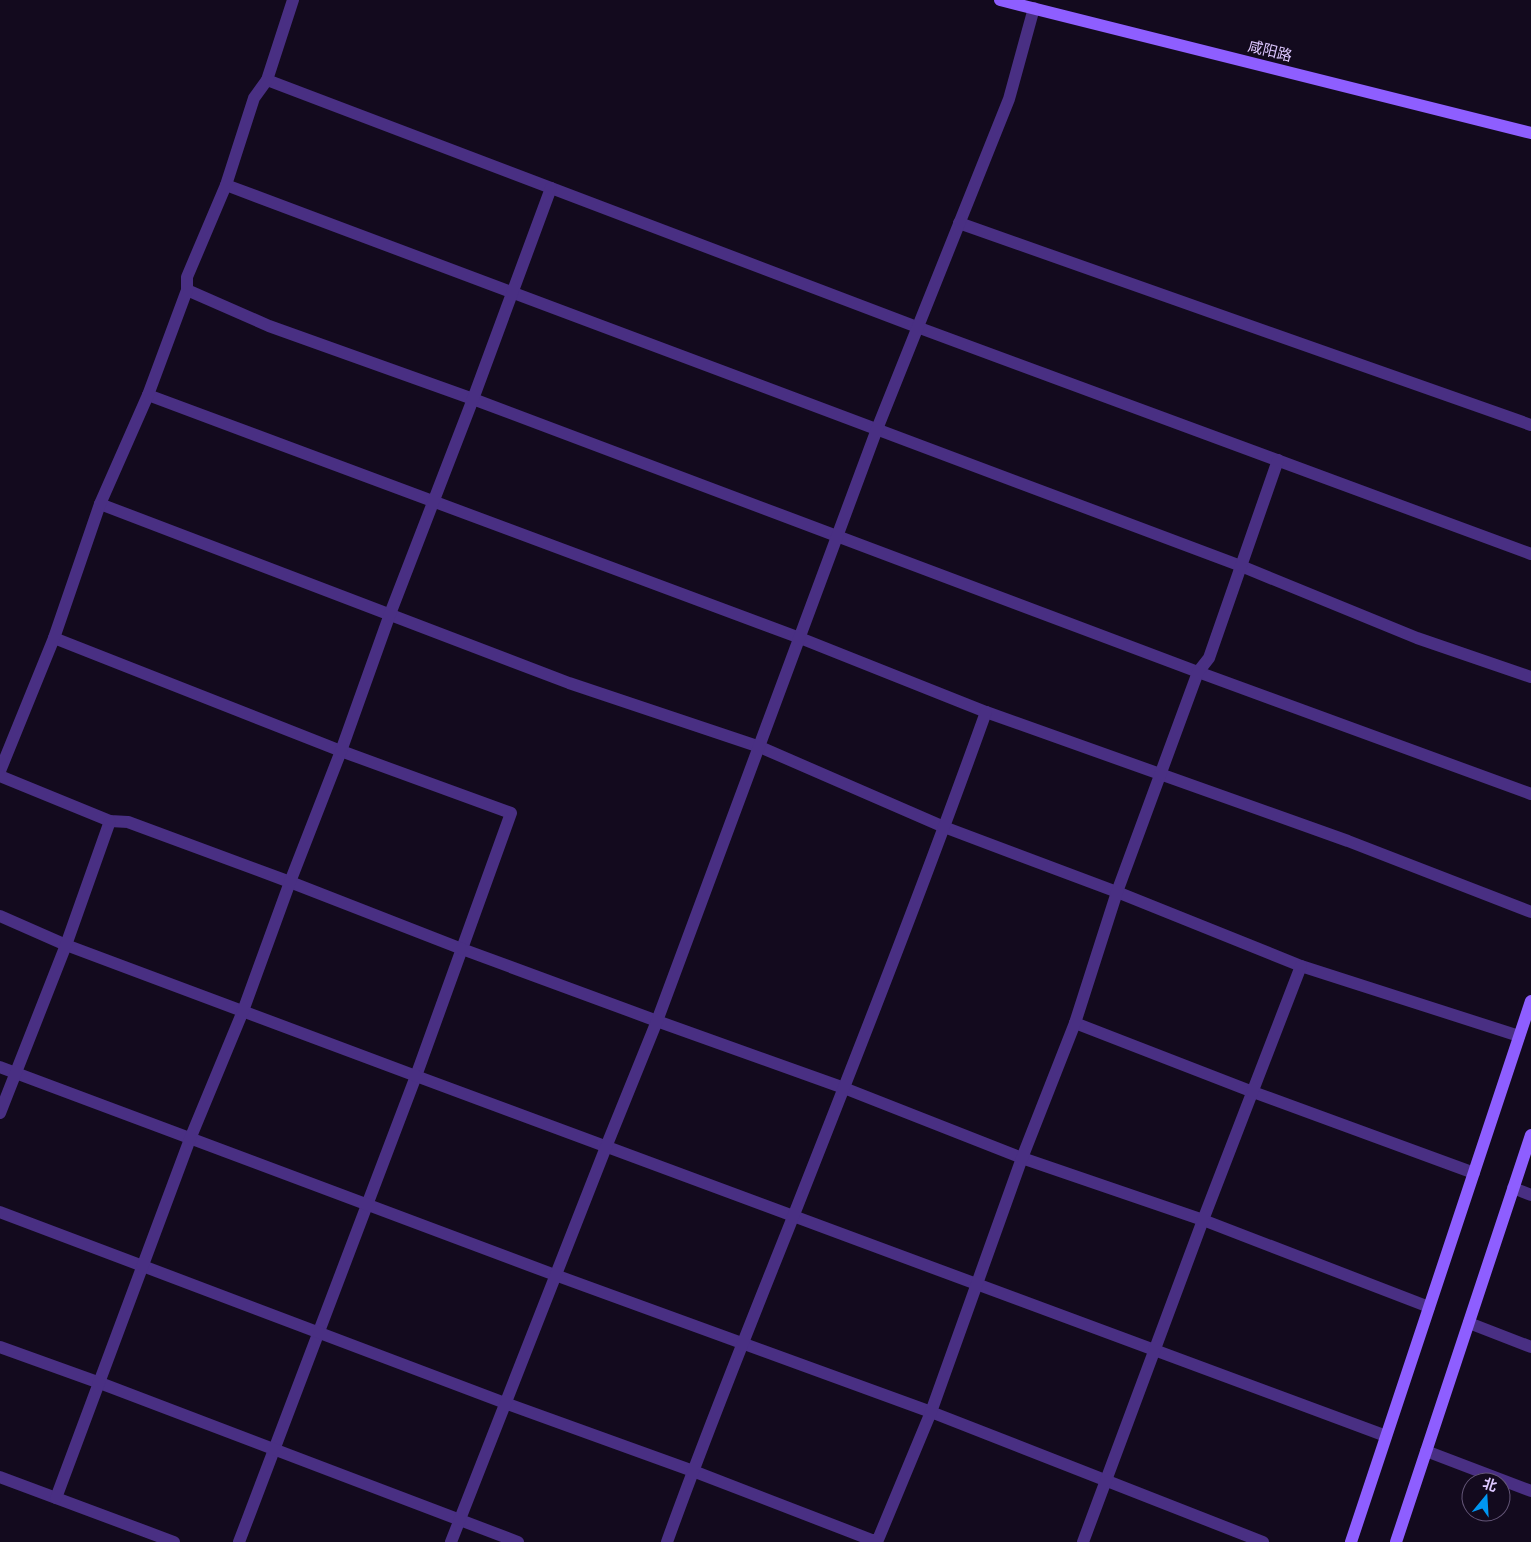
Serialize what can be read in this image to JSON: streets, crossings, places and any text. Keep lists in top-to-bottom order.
{
  "streets": {
    "street": ["咸阳路"]
  },
  "north": "top"
}
